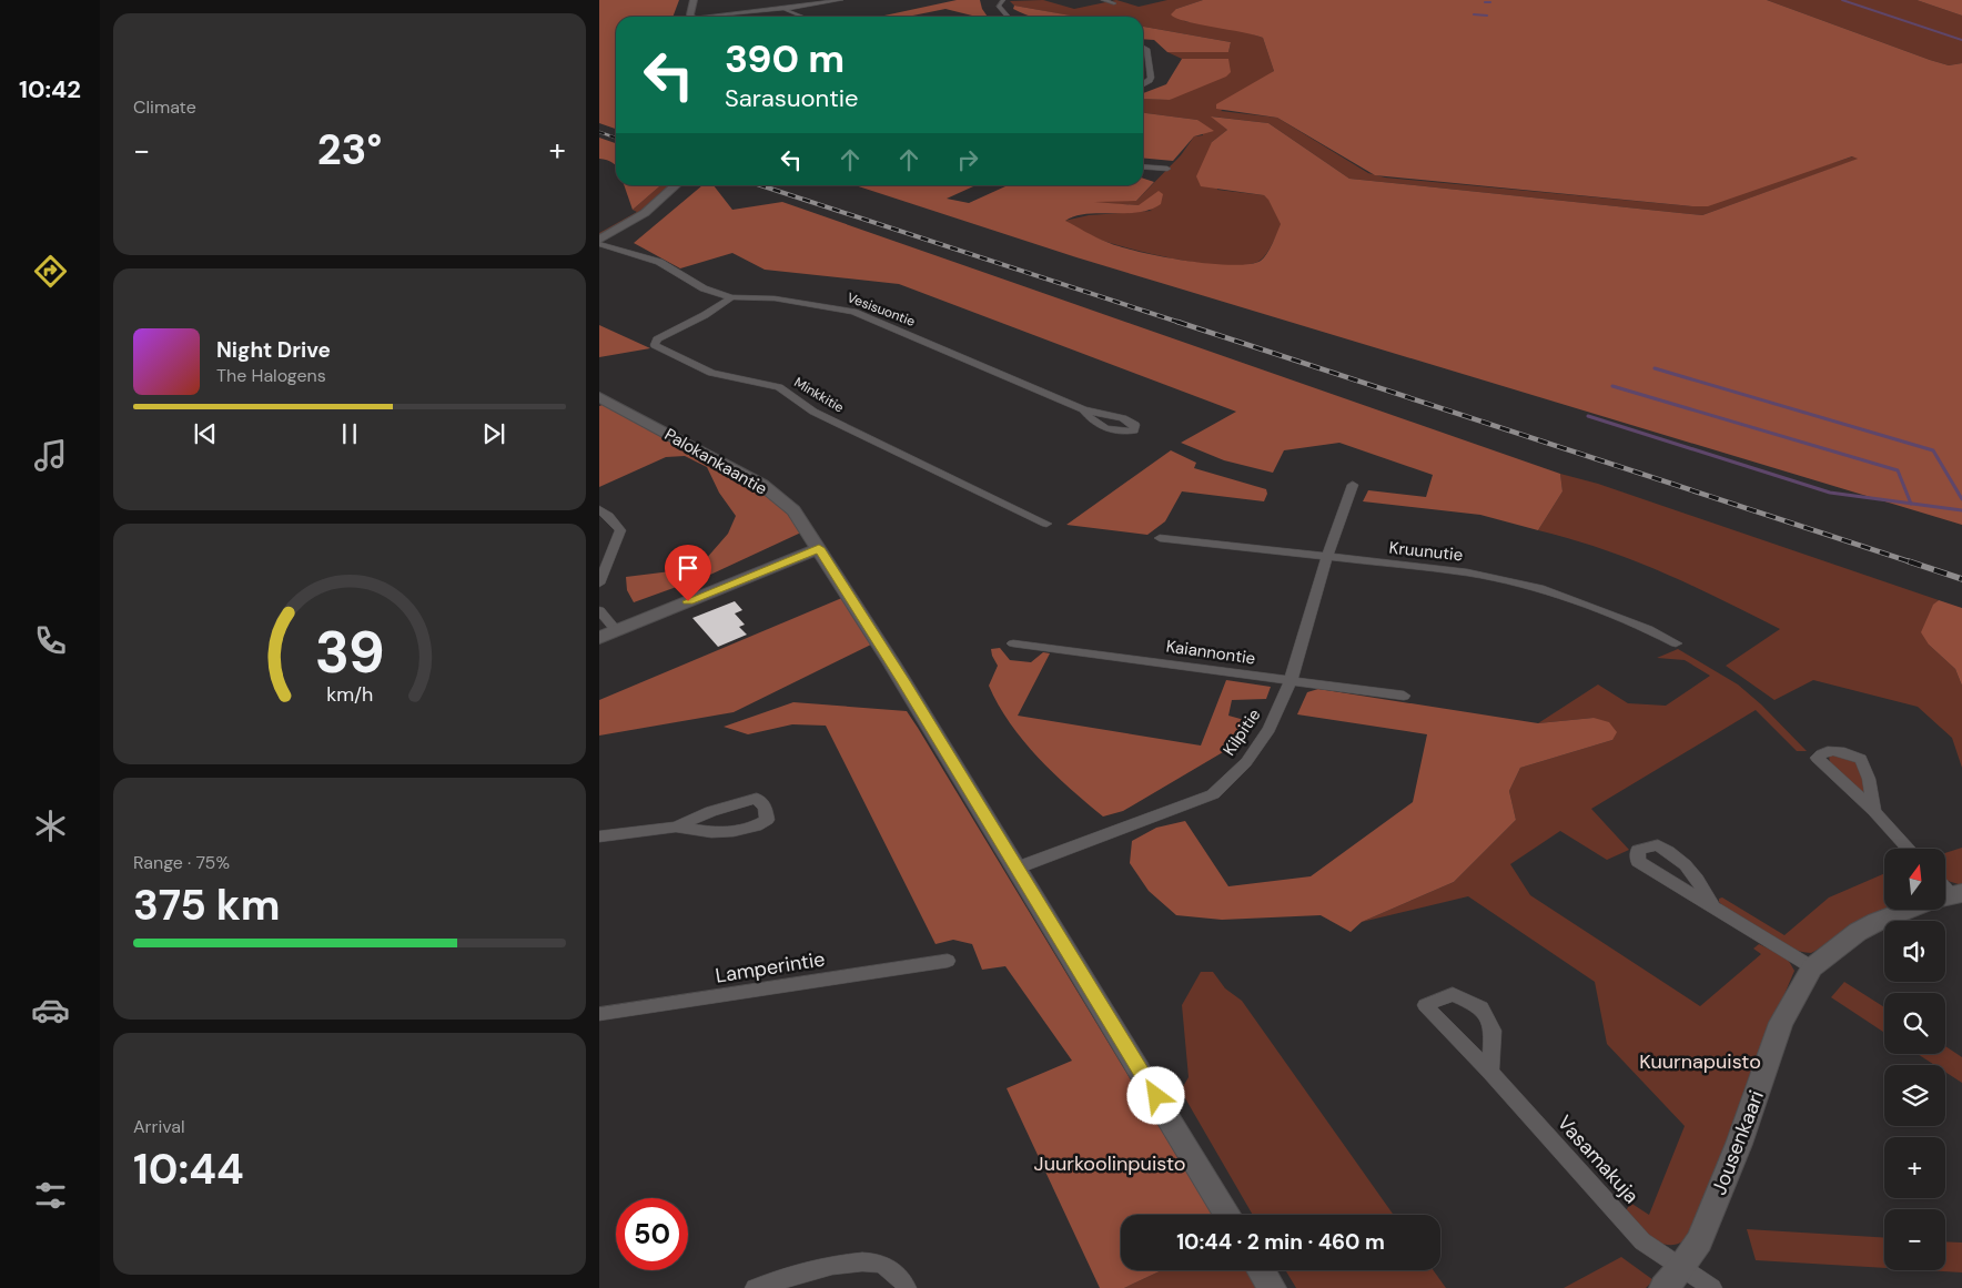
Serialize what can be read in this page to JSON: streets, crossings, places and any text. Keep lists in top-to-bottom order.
{
  "streets": {
    "main road": ["Palokankaantie"],
    "street": [
      "Vesisuontie",
      "Minkkitie",
      "Kruunutie",
      "Kaiannontie",
      "Kilpitie",
      "Lamperintie",
      "Jousenkaari",
      "Vasamakuja"
    ]
  },
  "crossings": [
    ["Vesisuontie", "Minkkitie"],
    ["Palokankaantie", "Kilpitie"],
    ["Kruunutie", "Kilpitie"],
    ["Kaiannontie", "Kilpitie"],
    ["Jousenkaari", "Vasamakuja"]
  ],
  "parks": ["Kuurnapuisto", "Juurkoolinpuisto"],
  "north": "top",
  "page": {
    "tabs": "10:42",
    "tile": [
      "Climate",
      ["Range · 75%", "375 km"],
      ["Arrival", "10:44"]
    ],
    "turn": ["390 m", "Sarasuontie"],
    "heat": ["−", "23°", "+"],
    "song": ["Night Drive", "The Halogens"],
    "map_buttons": ["+", "−"],
    "limit": "50",
    "trip": "10:44 · 2 min · 460 m",
    "gauge": ["39", "km/h"]
  }
}
